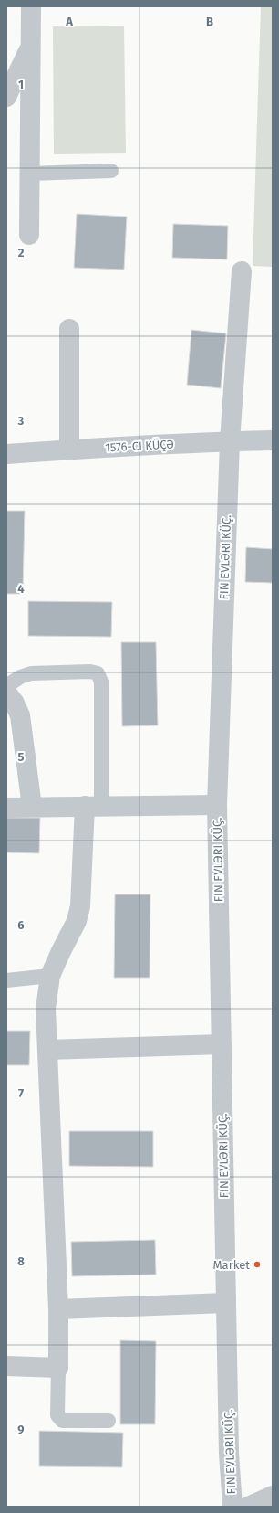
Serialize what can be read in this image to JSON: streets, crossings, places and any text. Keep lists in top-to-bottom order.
{
  "streets": {
    "street": ["FIN EVLƏRI KÜÇ."]
  },
  "places": ["Market"],
  "grid": {
    "columns": ["A", "B"],
    "rows": [
      "1",
      "2",
      "3",
      "4",
      "5",
      "6",
      "7",
      "8",
      "9"
    ]
  }
}
